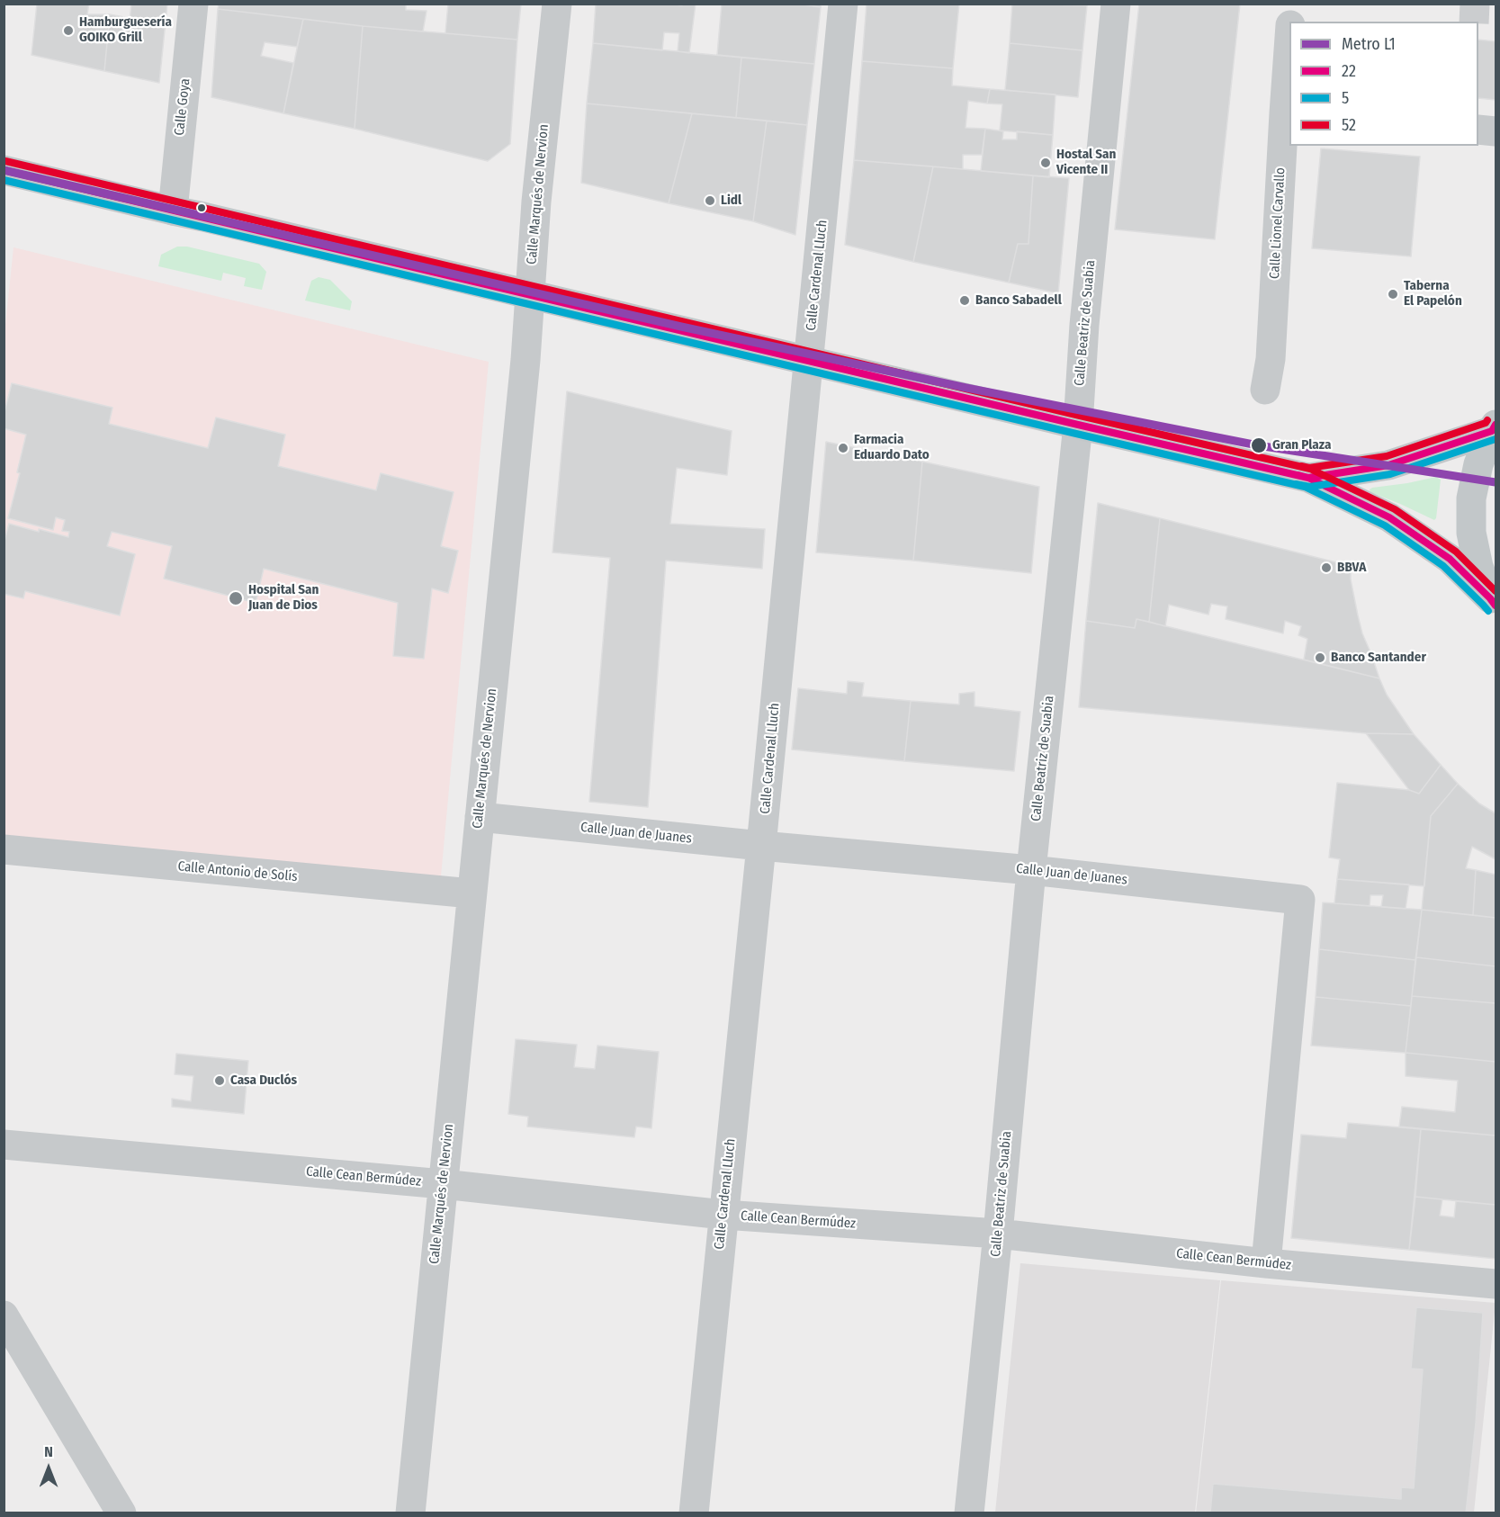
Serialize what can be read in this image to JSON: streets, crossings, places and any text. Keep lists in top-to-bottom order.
{
  "streets": {
    "street": [
      "Calle Goya",
      "Calle Marqués de Nervion",
      "Calle Lionel Carvallo",
      "Calle Cardenal Lluch",
      "Calle Beatriz de Suabia",
      "Calle Juan de Juanes",
      "Calle Antonio de Solís",
      "Calle Cean Bermúdez"
    ]
  },
  "crossings": [
    ["Calle Marqués de Nervion", "Calle Juan de Juanes"],
    ["Calle Marqués de Nervion", "Calle Antonio de Solís"],
    ["Calle Marqués de Nervion", "Calle Cean Bermúdez"],
    ["Calle Cardenal Lluch", "Calle Juan de Juanes"],
    ["Calle Cardenal Lluch", "Calle Cean Bermúdez"],
    ["Calle Beatriz de Suabia", "Calle Juan de Juanes"],
    ["Calle Beatriz de Suabia", "Calle Cean Bermúdez"],
    ["Calle Juan de Juanes", "Calle Cean Bermúdez"]
  ],
  "places": [
    "Hamburguesería GOIKO Grill",
    "Hostal San Vicente II",
    "Lidl",
    "Taberna El Papelón",
    "Banco Sabadell",
    "Gran Plaza",
    "Farmacia Eduardo Dato",
    "BBVA",
    "Hospital San Juan de Dios",
    "Banco Santander",
    "Casa Duclós"
  ],
  "lines": [
    "transit line 52",
    "metro line L1",
    "transit line 22",
    "transit line 5"
  ],
  "legend": [
    "Metro L1",
    "22",
    "5",
    "52"
  ],
  "north": "top"
}
